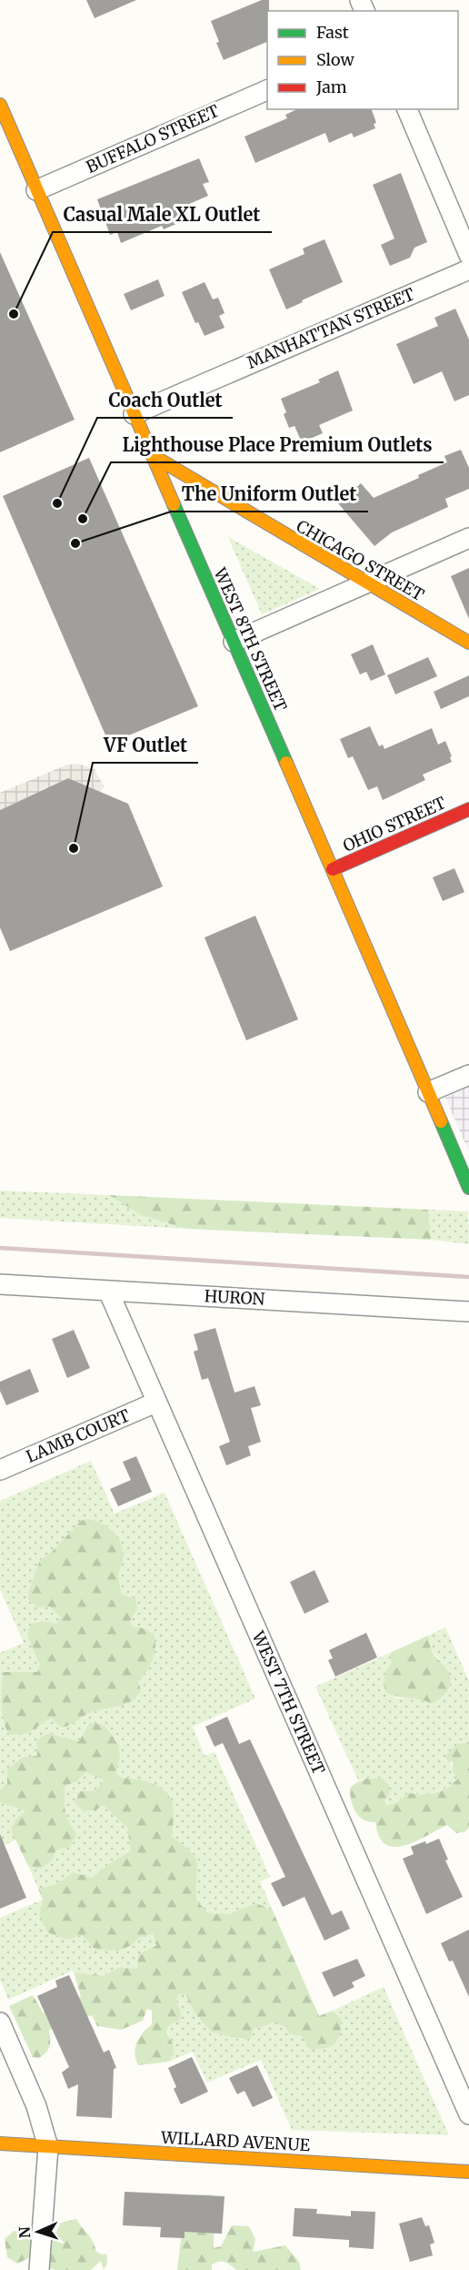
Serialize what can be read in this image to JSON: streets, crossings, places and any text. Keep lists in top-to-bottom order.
{
  "streets": {
    "street": [
      "BUFFALO STREET",
      "MANHATTAN STREET",
      "CHICAGO STREET",
      "WEST 8TH STREET",
      "OHIO STREET",
      "HURON",
      "LAMB COURT",
      "WEST 7TH STREET",
      "WILLARD AVENUE"
    ]
  },
  "crossings": [
    ["BUFFALO STREET", "WEST 8TH STREET"],
    ["MANHATTAN STREET", "WEST 8TH STREET"],
    ["CHICAGO STREET", "WEST 8TH STREET"],
    ["WEST 8TH STREET", "OHIO STREET"],
    ["HURON", "WEST 7TH STREET"],
    ["LAMB COURT", "WEST 7TH STREET"]
  ],
  "places": [
    "Casual Male XL Outlet",
    "Coach Outlet",
    "Lighthouse Place Premium Outlets",
    "The Uniform Outlet",
    "VF Outlet"
  ],
  "legend": ["Fast", "Slow", "Jam"],
  "north": "left"
}
